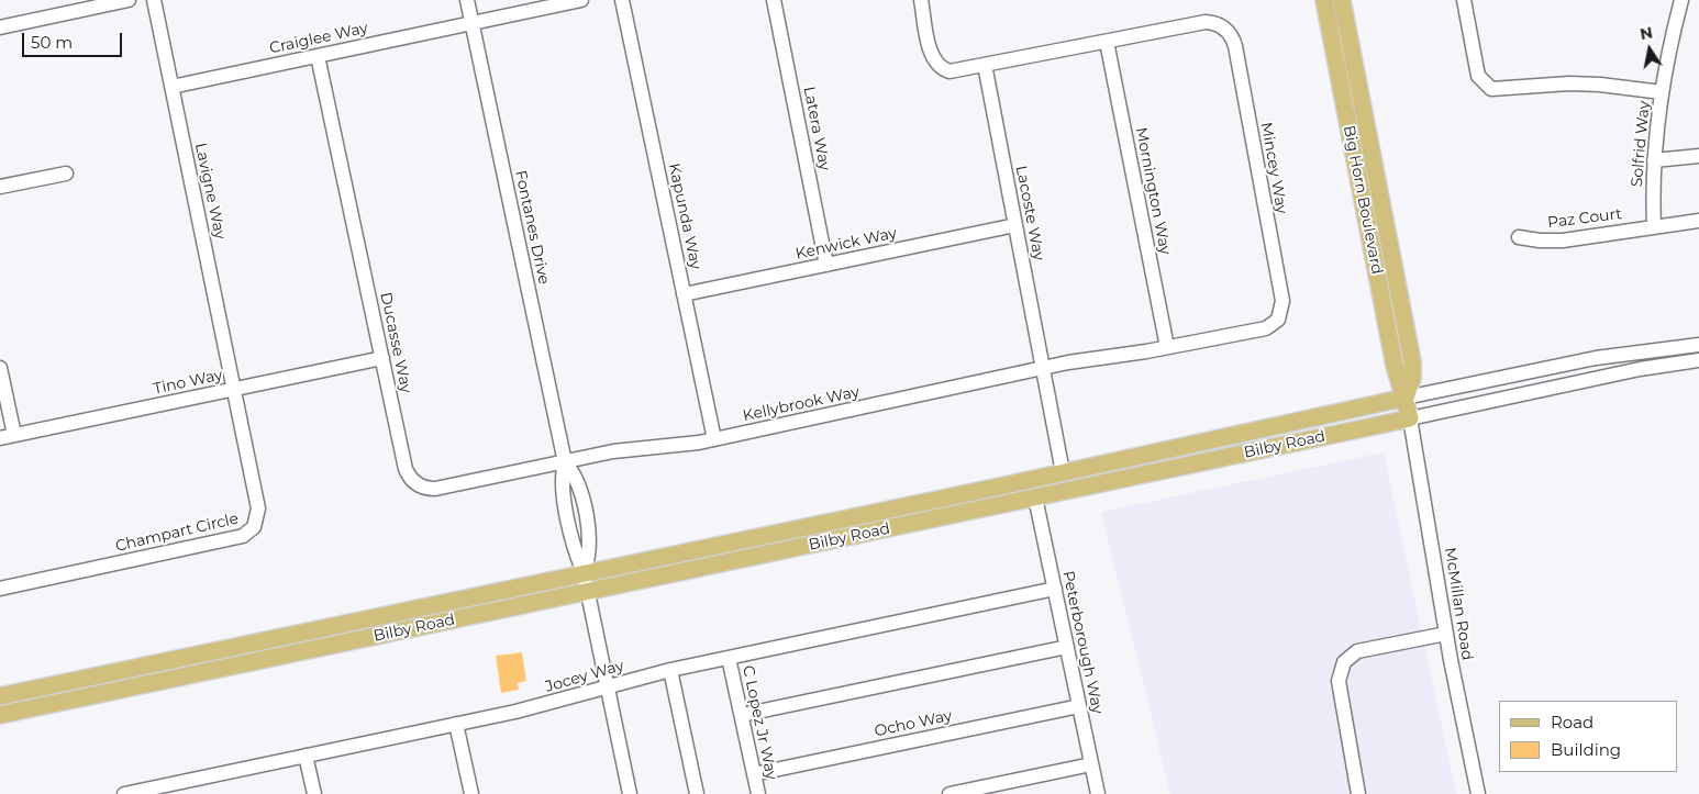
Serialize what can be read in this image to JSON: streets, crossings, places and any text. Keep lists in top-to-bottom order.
{
  "streets": {
    "main road": ["Big Horn Boulevard", "Bilby Road"],
    "street": [
      "Craiglee Way",
      "Latera Way",
      "Solfrid Way",
      "Mincey Way",
      "Lavigne Way",
      "Mornington Way",
      "Lacoste Way",
      "Kapunda Way",
      "Paz Court",
      "Fontanes Drive",
      "Kenwick Way",
      "Ducasse Way",
      "Tino Way",
      "Kellybrook Way",
      "Champart Circle",
      "McMillan Road",
      "Peterborough Way",
      "Jocey Way",
      "C Lopez Jr Way",
      "Ocho Way"
    ]
  },
  "crossings": [
    ["Craiglee Way", "Lavigne Way"],
    ["Craiglee Way", "Fontanes Drive"],
    ["Craiglee Way", "Ducasse Way"],
    ["Latera Way", "Kenwick Way"],
    ["Solfrid Way", "Paz Court"],
    ["Mincey Way", "Mornington Way"],
    ["Mincey Way", "Lacoste Way"],
    ["Mincey Way", "Kellybrook Way"],
    ["Lavigne Way", "Tino Way"],
    ["Lavigne Way", "Champart Circle"],
    ["Big Horn Boulevard", "Bilby Road"],
    ["Big Horn Boulevard", "McMillan Road"],
    ["Lacoste Way", "Kenwick Way"],
    ["Lacoste Way", "Kellybrook Way"],
    ["Lacoste Way", "Bilby Road"],
    ["Kapunda Way", "Kenwick Way"],
    ["Kapunda Way", "Kellybrook Way"],
    ["Fontanes Drive", "Ducasse Way"],
    ["Fontanes Drive", "Kellybrook Way"],
    ["Fontanes Drive", "Bilby Road"],
    ["Fontanes Drive", "Jocey Way"],
    ["Ducasse Way", "Tino Way"],
    ["Ducasse Way", "Kellybrook Way"],
    ["Tino Way", "Champart Circle"],
    ["Bilby Road", "McMillan Road"],
    ["Bilby Road", "Peterborough Way"],
    ["Peterborough Way", "Jocey Way"],
    ["Peterborough Way", "Ocho Way"],
    ["Jocey Way", "C Lopez Jr Way"],
    ["C Lopez Jr Way", "Ocho Way"]
  ],
  "legend": ["Road", "Building"],
  "scale_bar": "50 m",
  "north": "top"
}
